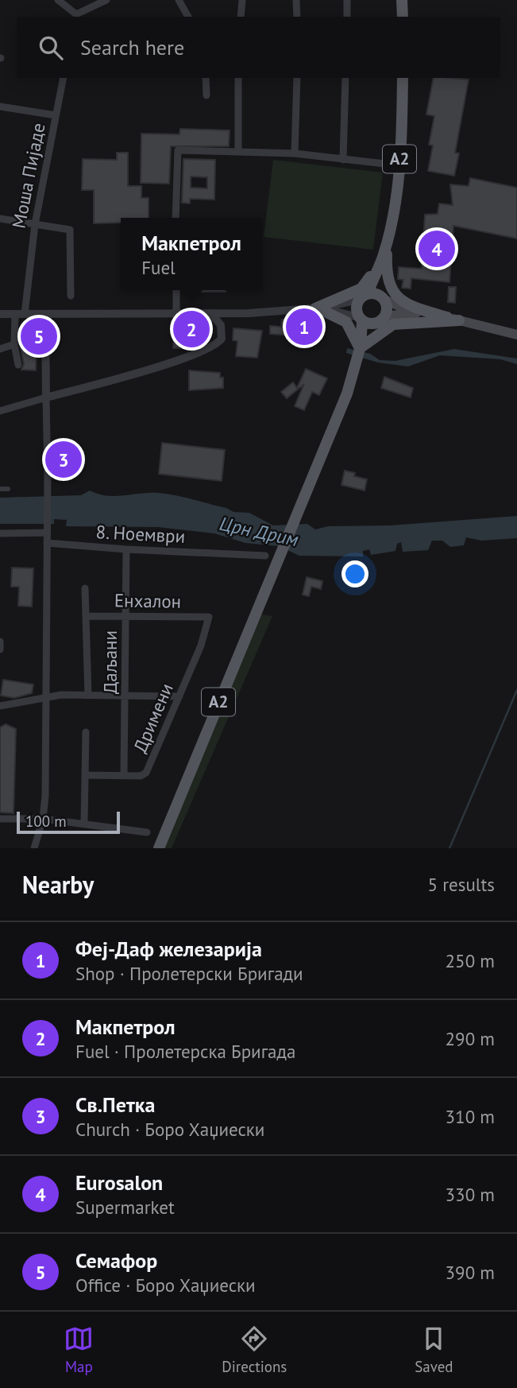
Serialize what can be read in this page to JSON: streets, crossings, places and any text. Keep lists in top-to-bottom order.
{
  "streets": {
    "main road": ["A2"],
    "street": [
      "Моша Пијаде",
      "8. Ноември",
      "Енхалон",
      "Даљани",
      "Дримени"
    ]
  },
  "crossings": [
    ["8. Ноември", "Даљани"],
    ["Енхалон", "Даљани"],
    ["Енхалон", "Дримени"],
    ["Даљани", "Дримени"]
  ],
  "water": ["Црн Дрим"],
  "scale_bar": "100 m",
  "page": {
    "search": "Search here",
    "popup": ["Макпетрол", "Fuel"],
    "pins": [
      "4",
      "1",
      "2",
      "5",
      "3"
    ],
    "scale": "100 m",
    "heading": ["Nearby", "5 results"],
    "list": [
      {
        "mark": "1",
        "name": "Феј-Даф железарија",
        "note": "Shop · Пролетерски Бригади",
        "value": "250 m"
      },
      {
        "mark": "2",
        "name": "Макпетрол",
        "note": "Fuel · Пролетерска Бригада",
        "value": "290 m"
      },
      {
        "mark": "3",
        "name": "Св.Петка",
        "note": "Church · Боро Хаџиески",
        "value": "310 m"
      },
      {
        "mark": "4",
        "name": "Eurosalon",
        "note": "Supermarket",
        "value": "330 m"
      },
      {
        "mark": "5",
        "name": "Семафор",
        "note": "Office · Боро Хаџиески",
        "value": "390 m"
      }
    ],
    "nav": ["Map", "Directions", "Saved"]
  }
}
